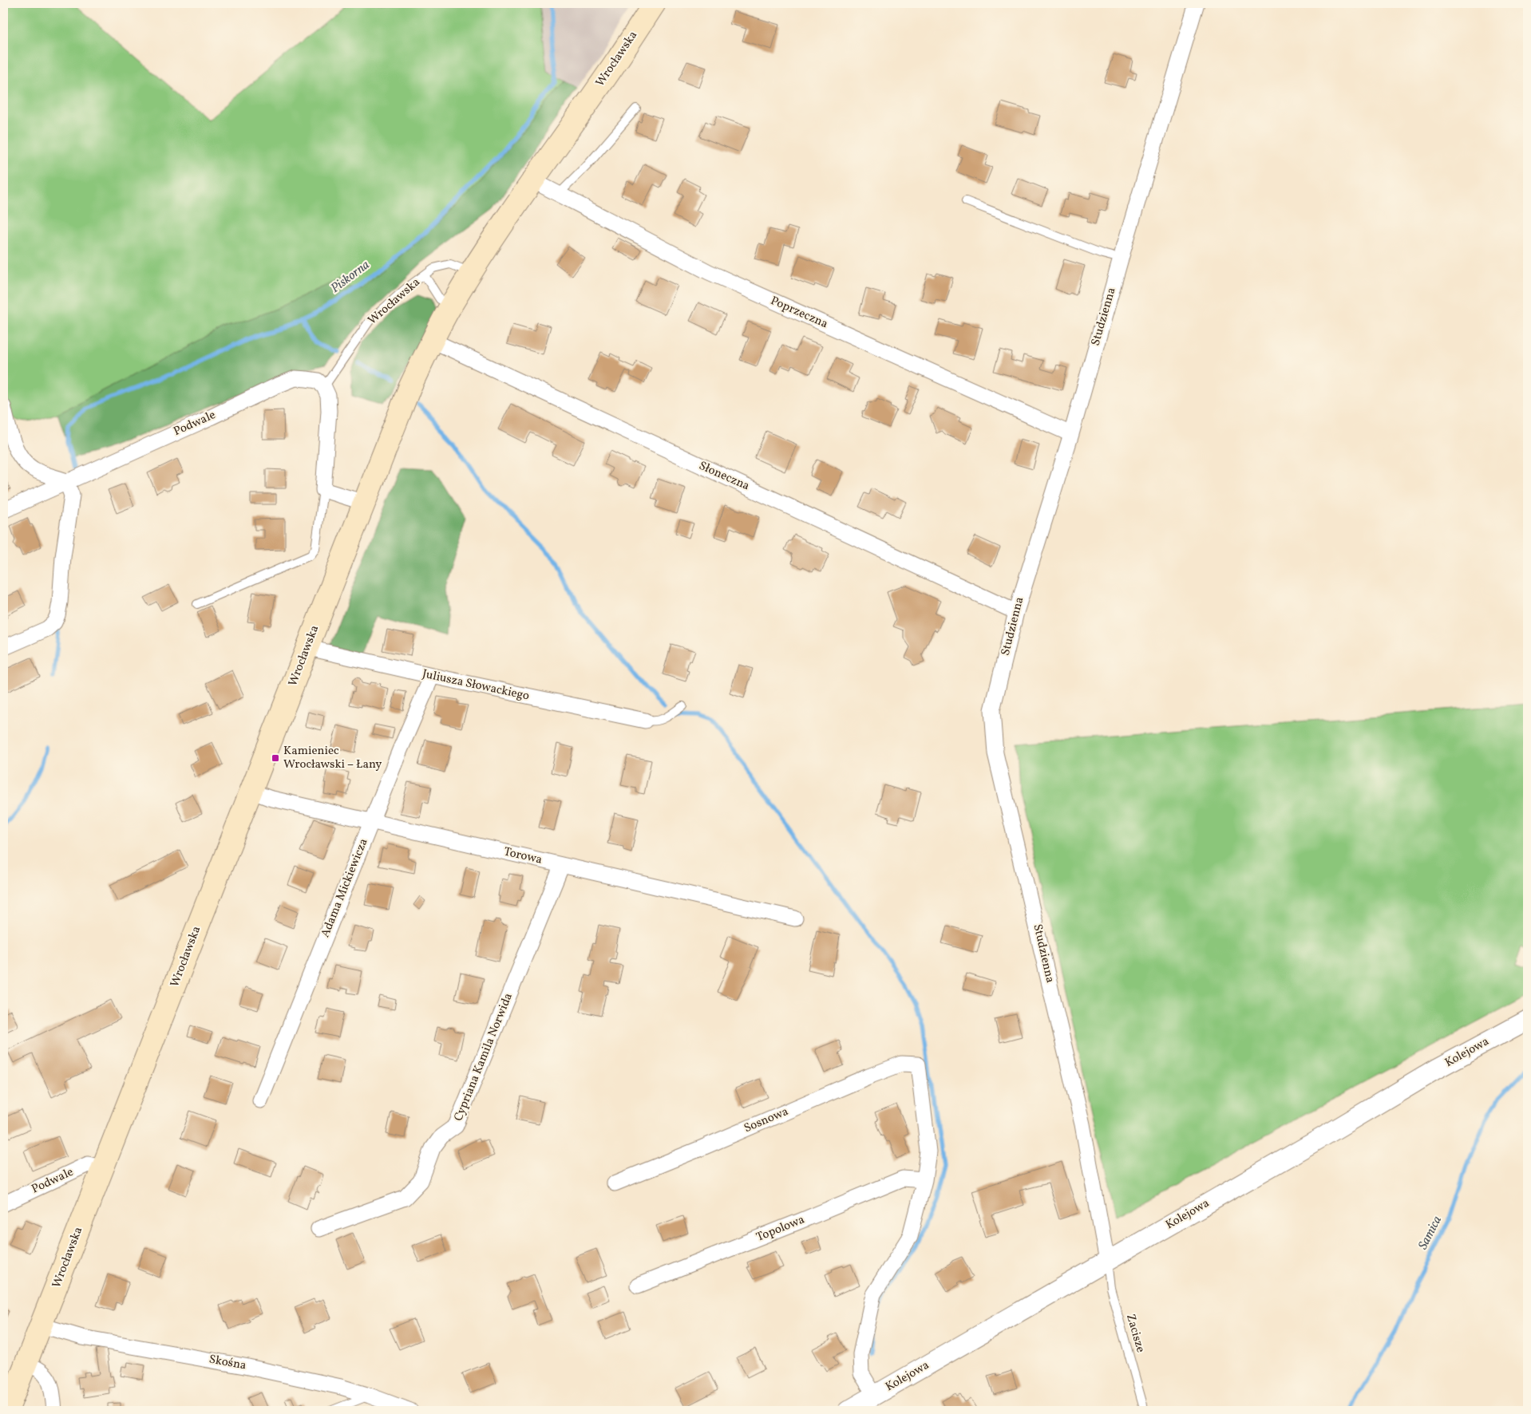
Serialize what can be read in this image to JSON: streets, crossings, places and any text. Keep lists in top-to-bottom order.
{
  "streets": {
    "main road": ["Wrocławska"],
    "street": [
      "Poprzeczna",
      "Studzienna",
      "Podwale",
      "Słoneczna",
      "Juliusza Słowackiego",
      "Torowa",
      "Adama Mickiewicza",
      "Kolejowa",
      "Cypriana Kamila Norwida",
      "Sosnowa",
      "Topolowa",
      "Skośna"
    ],
    "lane": ["Zacisze"]
  },
  "crossings": [
    ["Wrocławska", "Poprzeczna"],
    ["Wrocławska", "Podwale"],
    ["Wrocławska", "Słoneczna"],
    ["Wrocławska", "Juliusza Słowackiego"],
    ["Wrocławska", "Torowa"],
    ["Wrocławska", "Skośna"],
    ["Poprzeczna", "Studzienna"],
    ["Studzienna", "Słoneczna"],
    ["Studzienna", "Kolejowa"],
    ["Studzienna", "Zacisze"],
    ["Juliusza Słowackiego", "Adama Mickiewicza"],
    ["Torowa", "Adama Mickiewicza"],
    ["Torowa", "Cypriana Kamila Norwida"],
    ["Kolejowa", "Zacisze"],
    ["Sosnowa", "Topolowa"]
  ],
  "water": ["Piskorna", "Samica"],
  "places": {
    "transit": ["Kamieniec Wrocławski – Łany"]
  }
}
